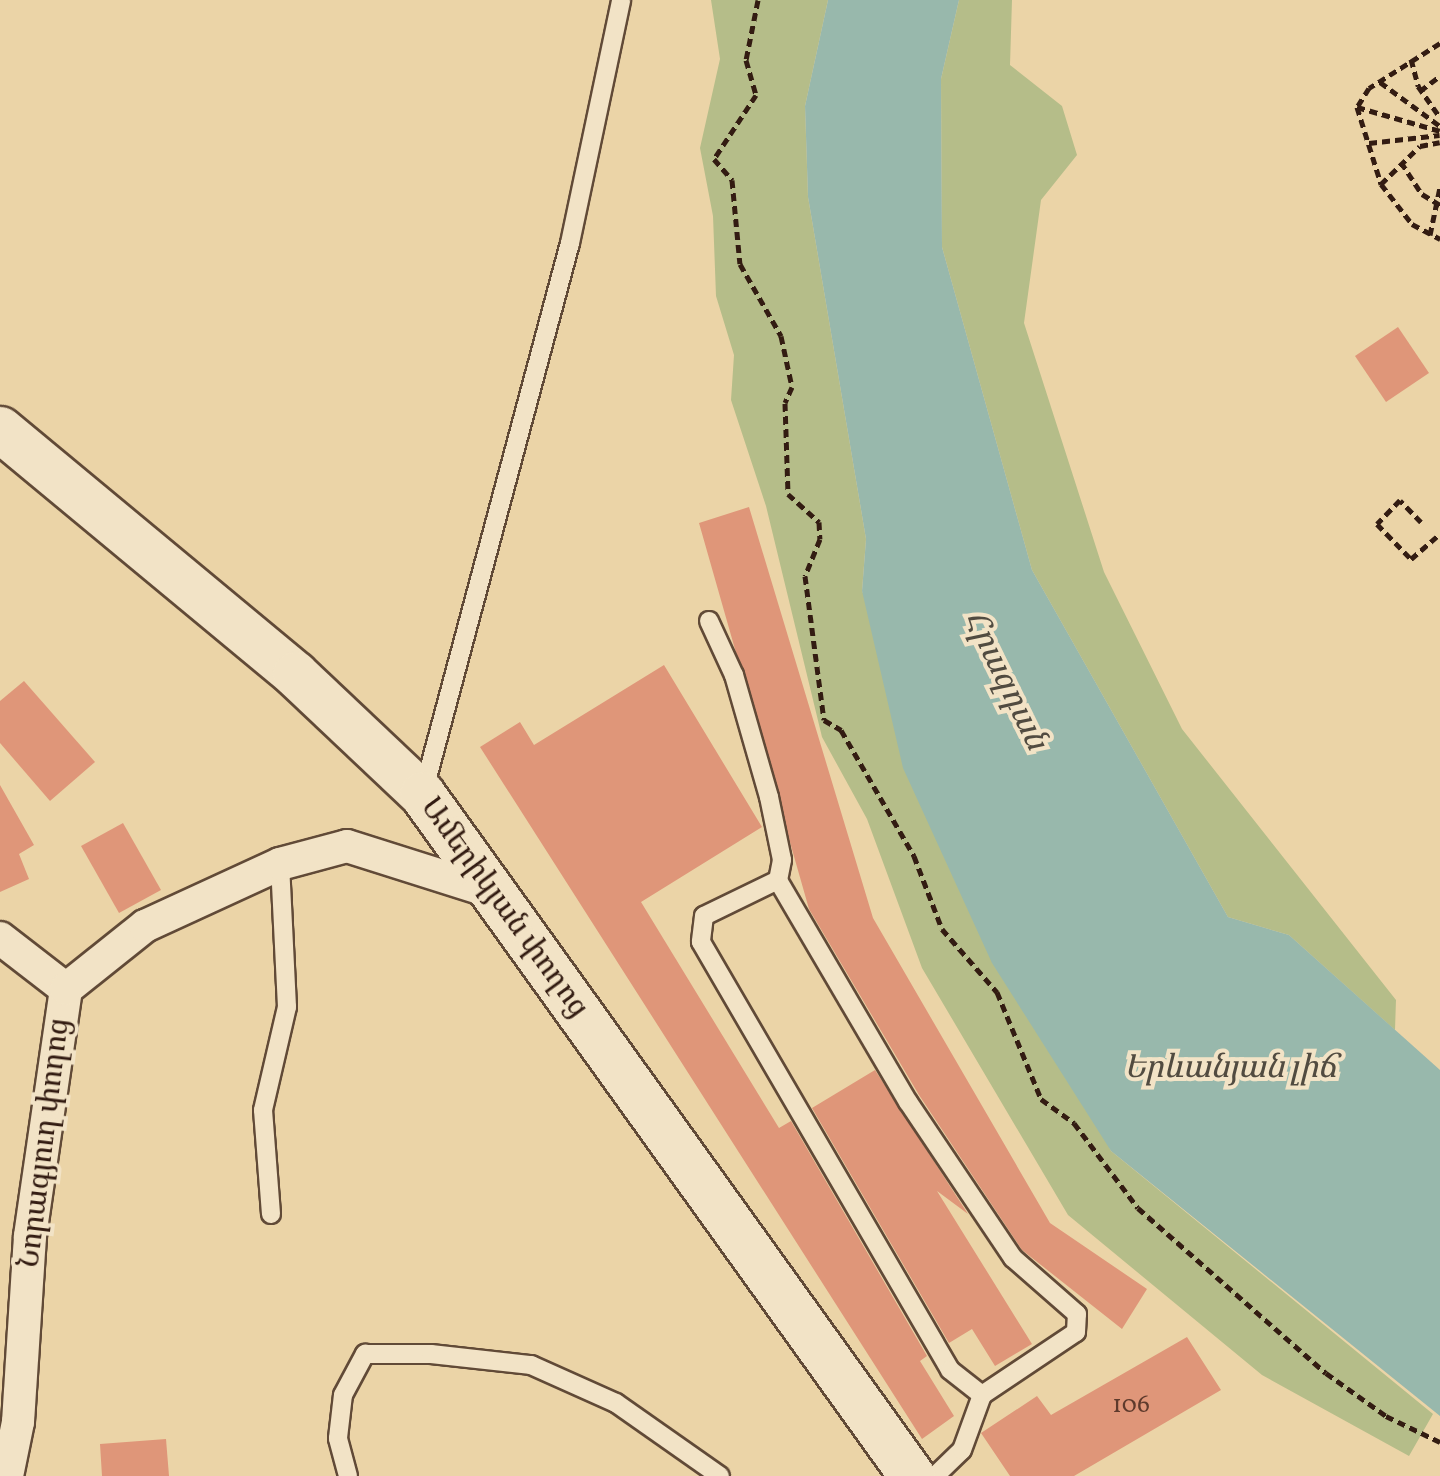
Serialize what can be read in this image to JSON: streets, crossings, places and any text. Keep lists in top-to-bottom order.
{
  "streets": {
    "street": ["Ամերիկյան փողոց", "Նորագյուղ փողոց"]
  },
  "crossings": [
    ["Ամերիկյան փողոց", "Նորագյուղ փողոց"]
  ],
  "water": ["Հրազդան", "Երևանյան լիճ"],
  "house_numbers": ["106"]
}
